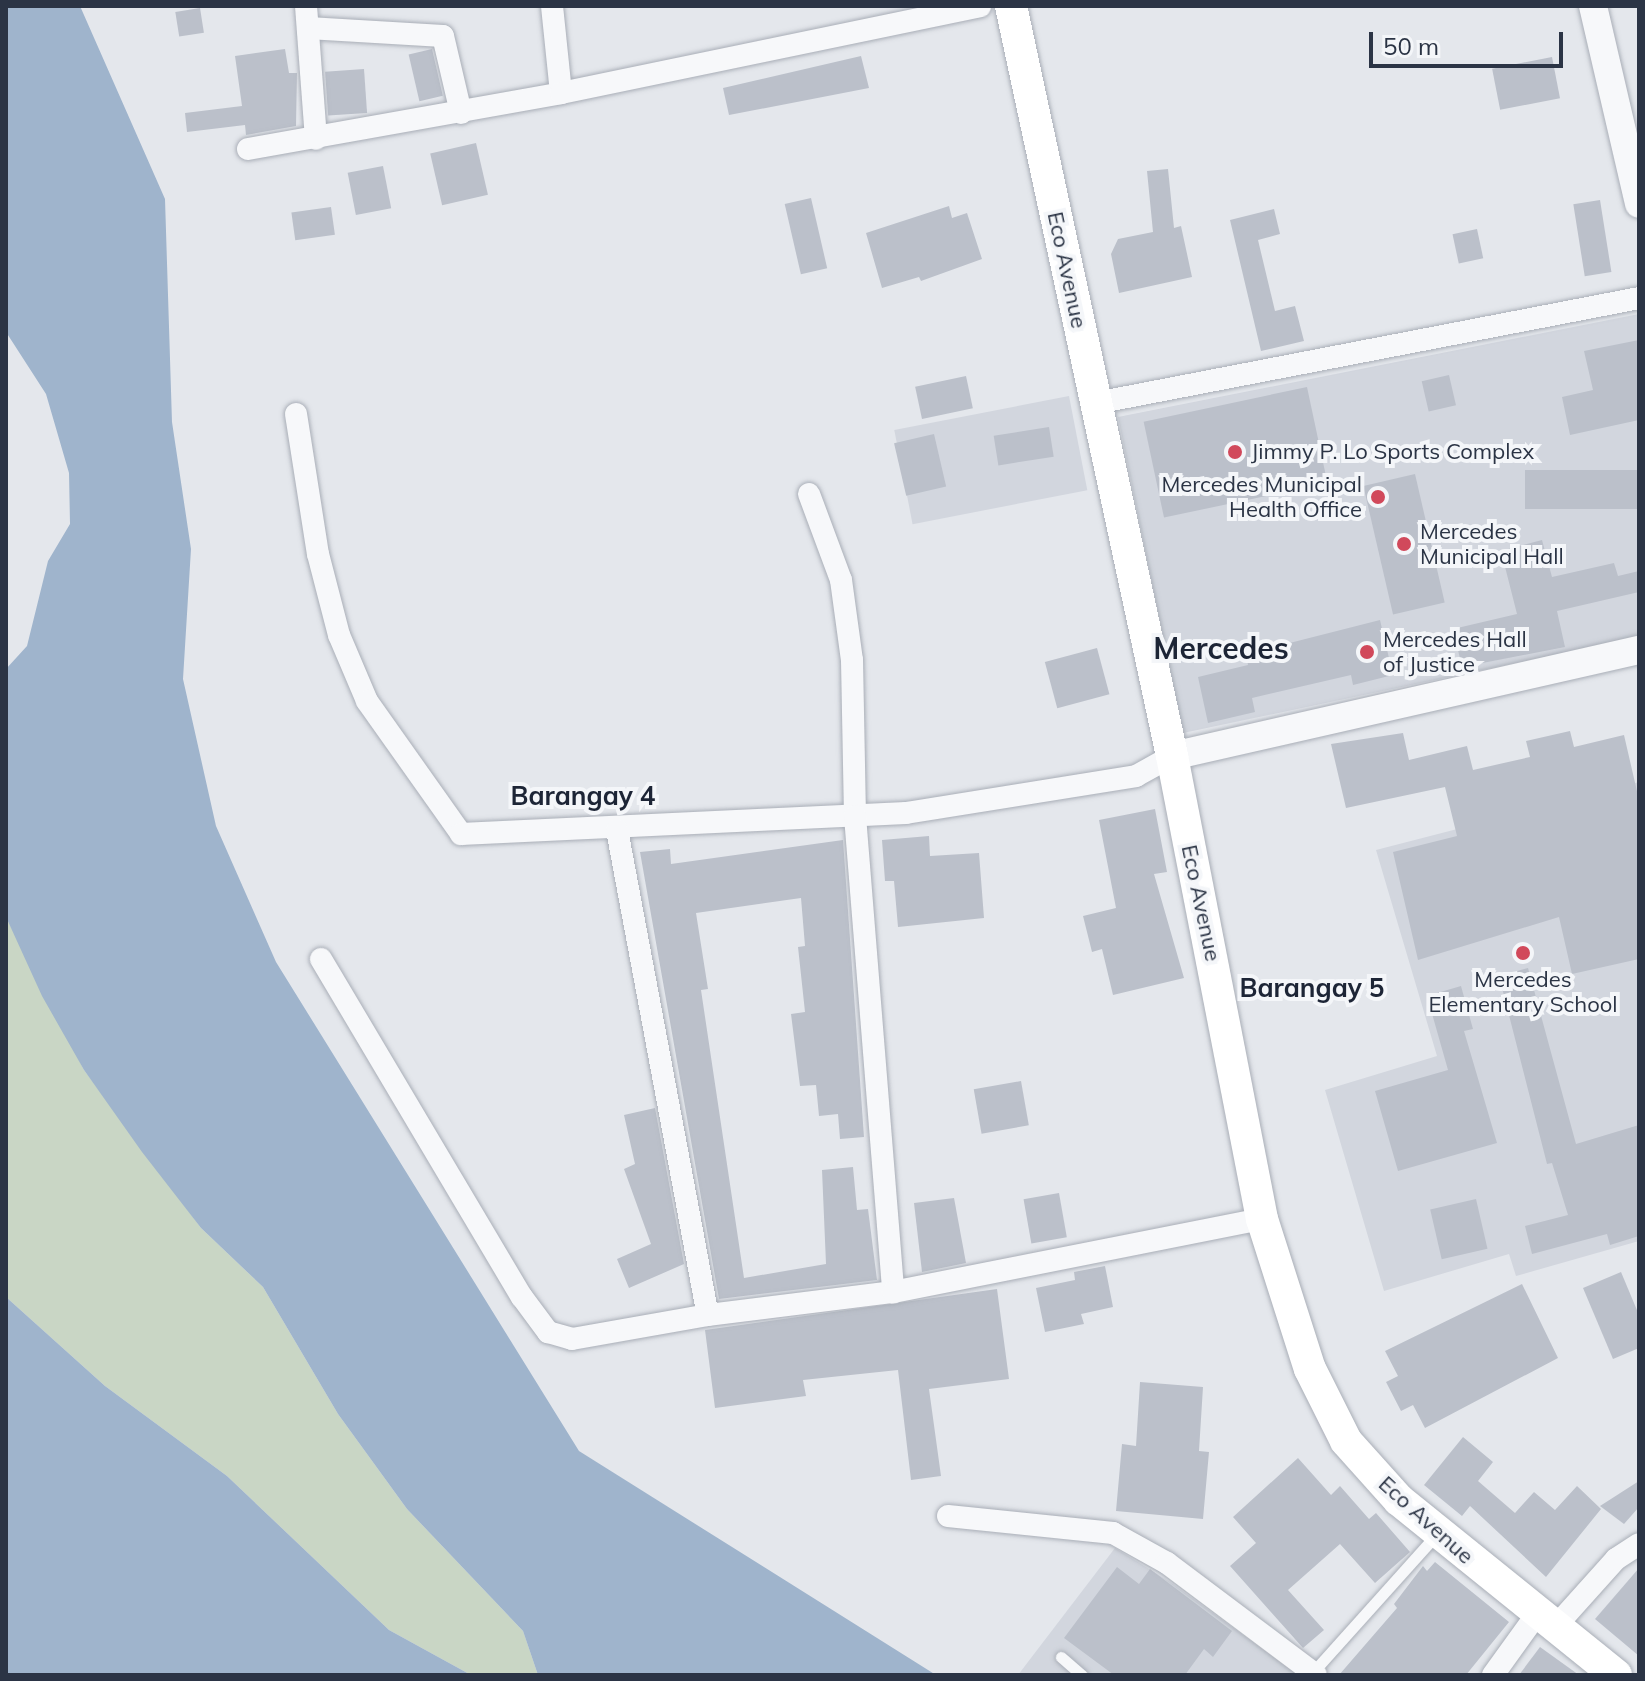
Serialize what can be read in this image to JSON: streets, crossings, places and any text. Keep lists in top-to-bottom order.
{
  "streets": {
    "main road": ["Eco Avenue"]
  },
  "districts": ["Mercedes", "Barangay 4", "Barangay 5"],
  "places": [
    "Jimmy P. Lo Sports Complex",
    "Mercedes Municipal Health Office",
    "Mercedes Municipal Hall",
    "Mercedes Hall of Justice",
    "Mercedes Elementary School"
  ],
  "scale_bar": "50 m"
}
